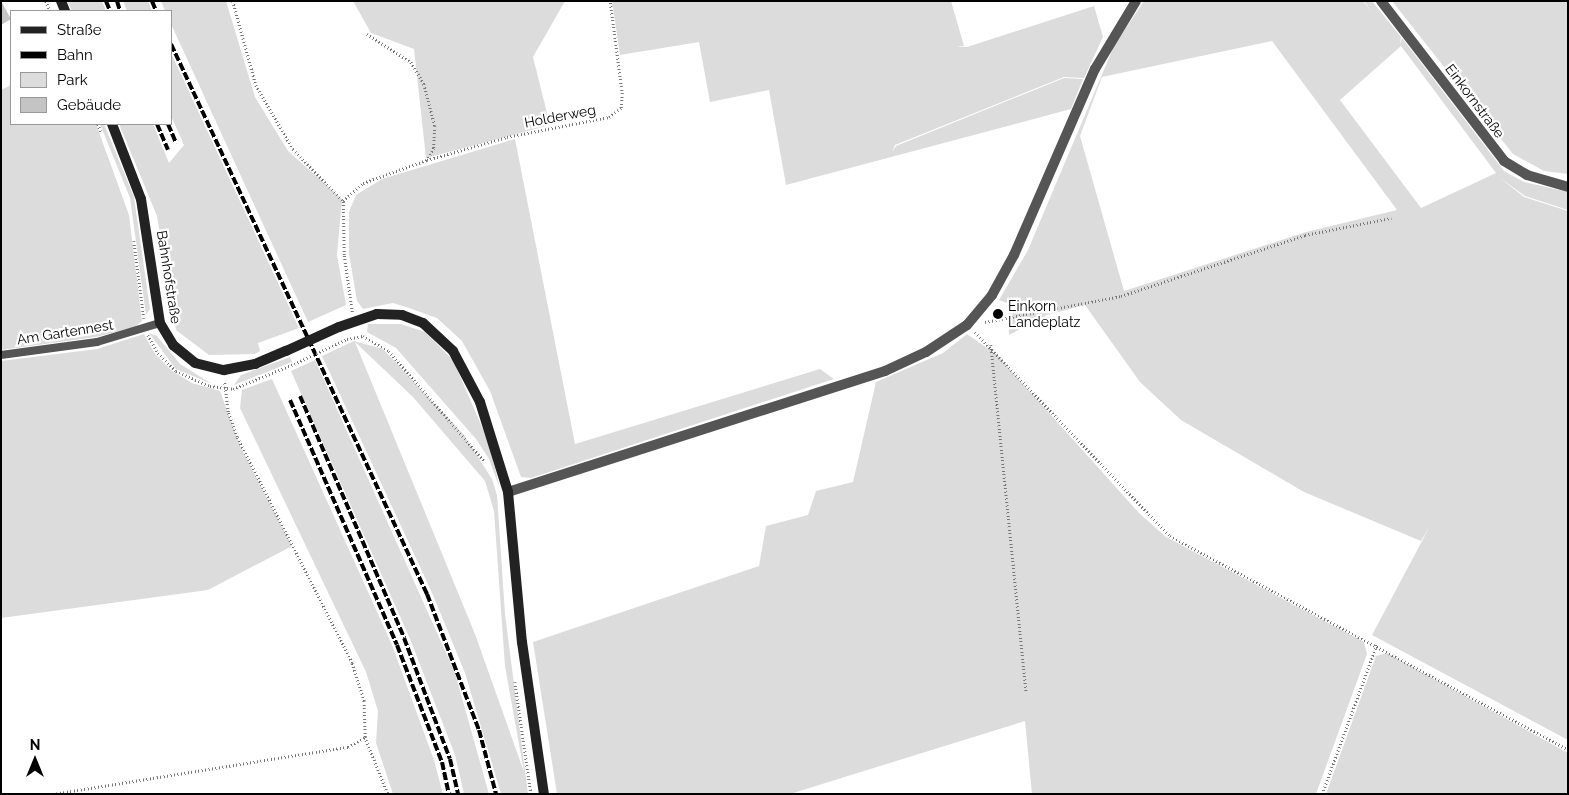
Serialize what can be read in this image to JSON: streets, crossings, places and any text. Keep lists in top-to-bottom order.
{
  "streets": {
    "main road": ["Bahnhofstraße"],
    "street": ["Einkornstraße"],
    "lane": ["Am Gartennest"],
    "path": ["Holderweg"]
  },
  "crossings": [
    ["Bahnhofstraße", "Am Gartennest"]
  ],
  "places": ["Einkorn Landeplatz"],
  "legend": [
    "Straße",
    "Bahn",
    "Park",
    "Gebäude"
  ],
  "north": "top"
}
